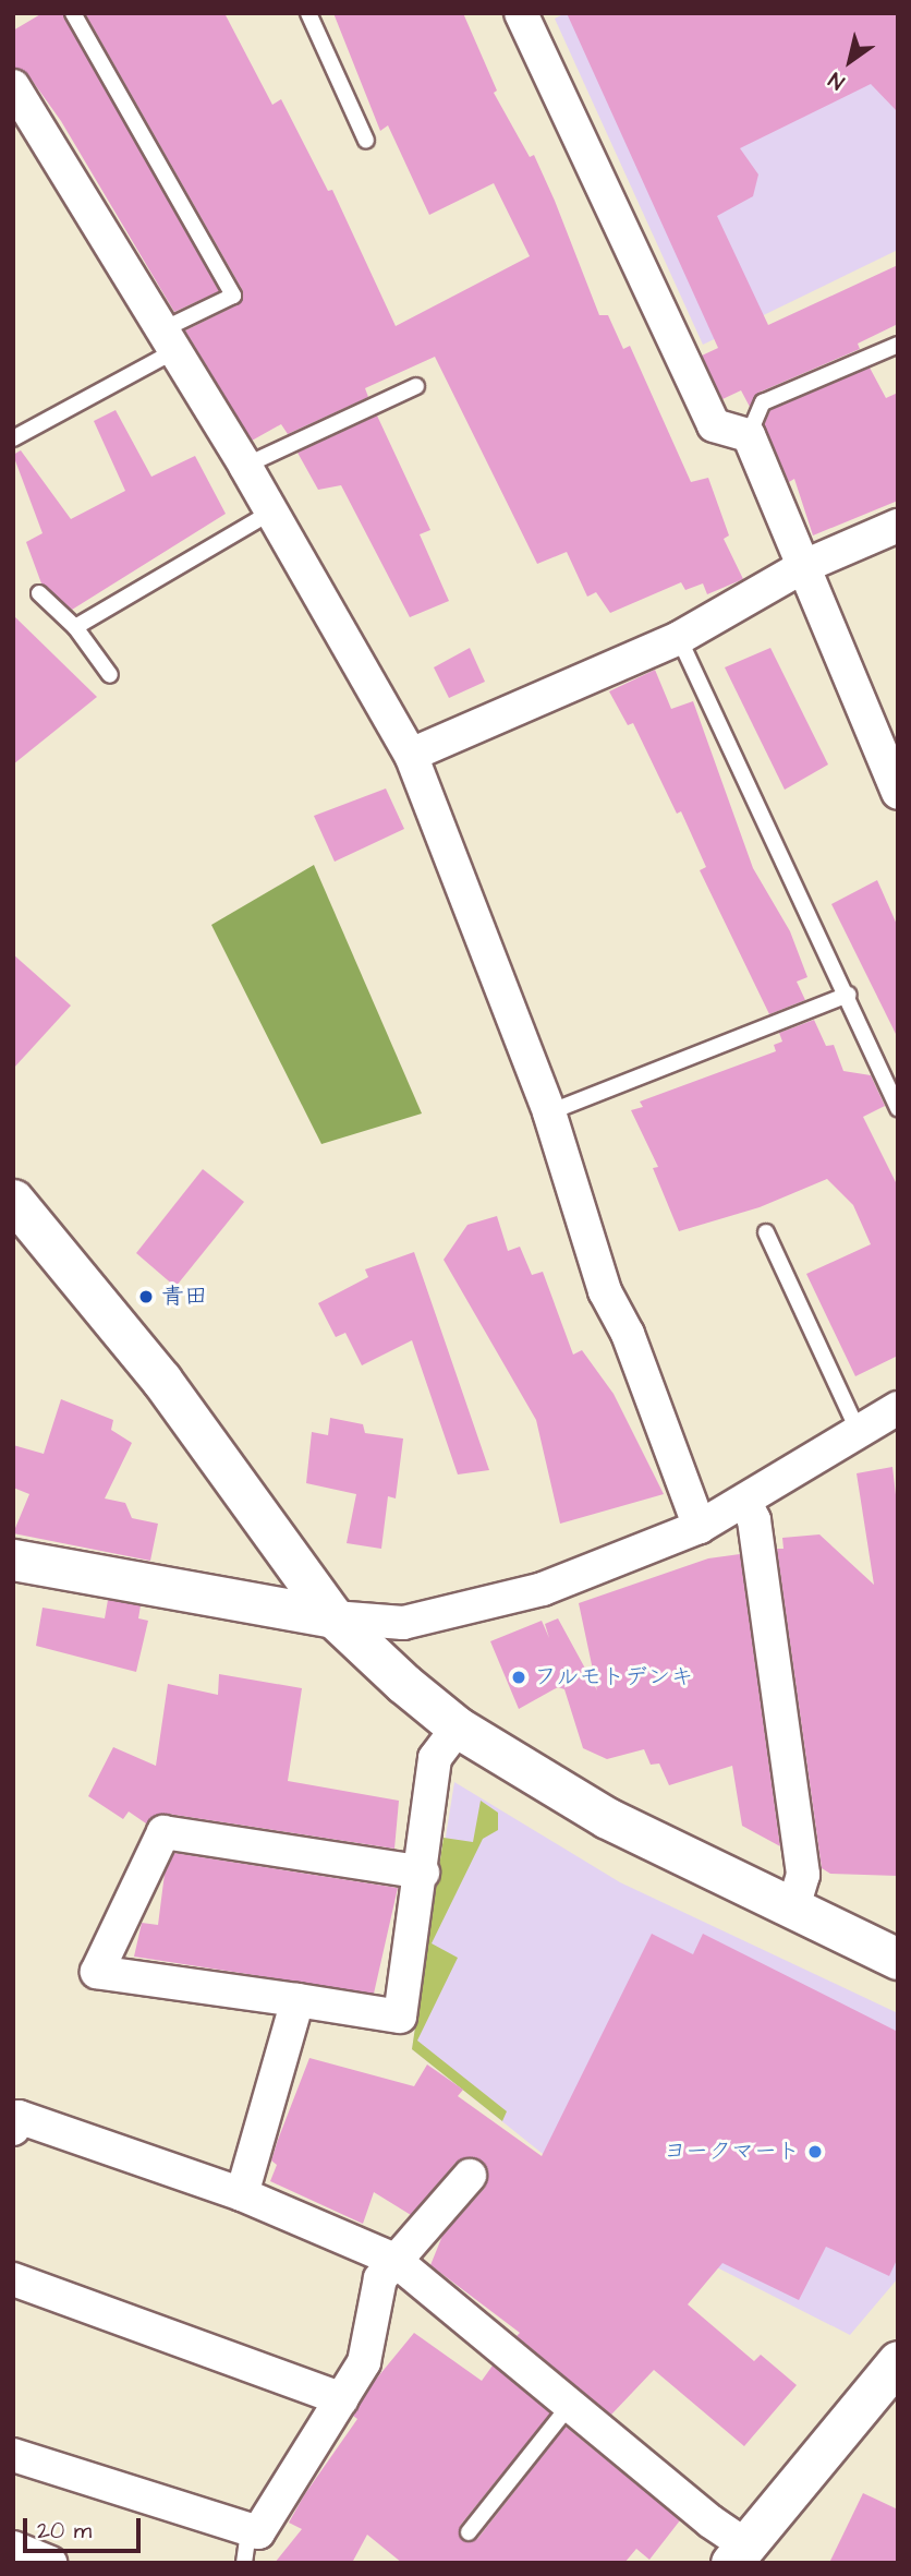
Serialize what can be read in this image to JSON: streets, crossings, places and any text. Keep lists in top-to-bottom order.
{
  "places": ["青田", "フルモトデンキ", "ヨークマート"],
  "scale_bar": "20 m",
  "north": "bottom left"
}
